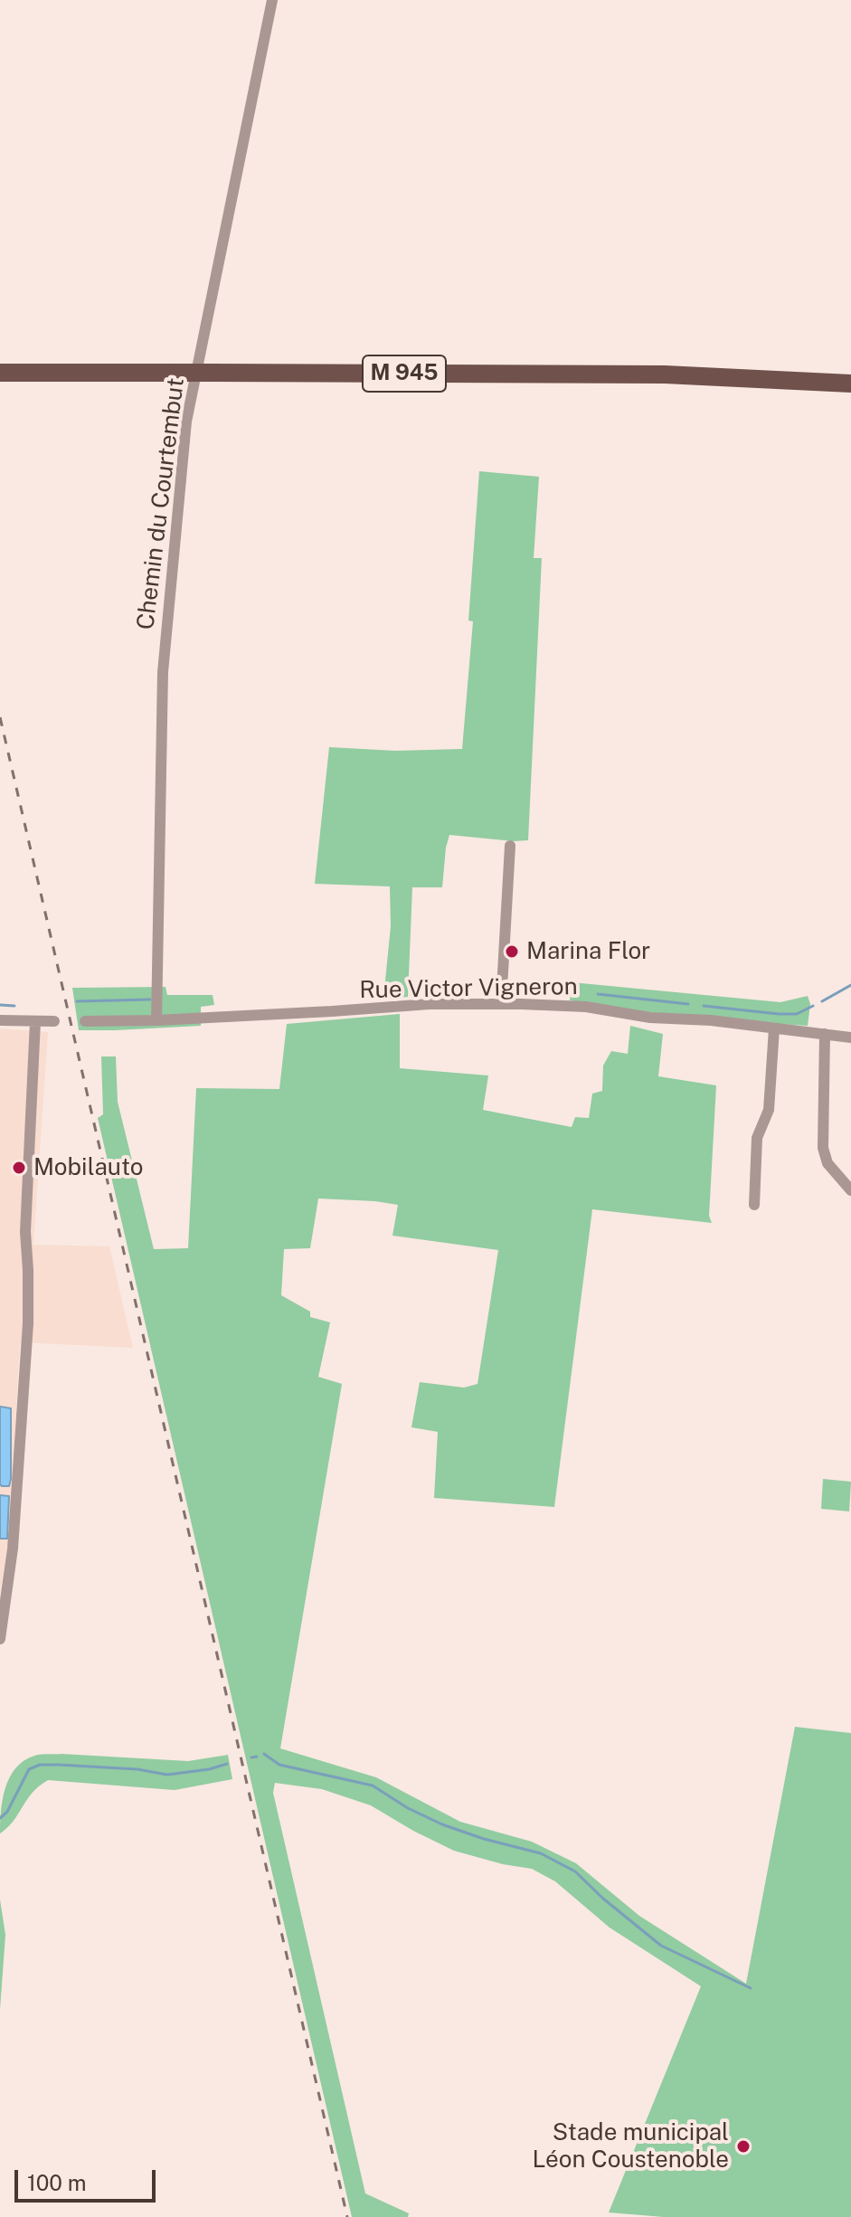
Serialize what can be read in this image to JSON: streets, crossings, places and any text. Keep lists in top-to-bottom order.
{
  "streets": {
    "main road": ["M 945"],
    "street": ["Chemin du Courtembut", "Rue Victor Vigneron"]
  },
  "crossings": [
    ["Chemin du Courtembut", "Rue Victor Vigneron"]
  ],
  "places": ["Marina Flor", "Mobilauto", "Stade municipal Léon Coustenoble"],
  "scale_bar": "100 m"
}
